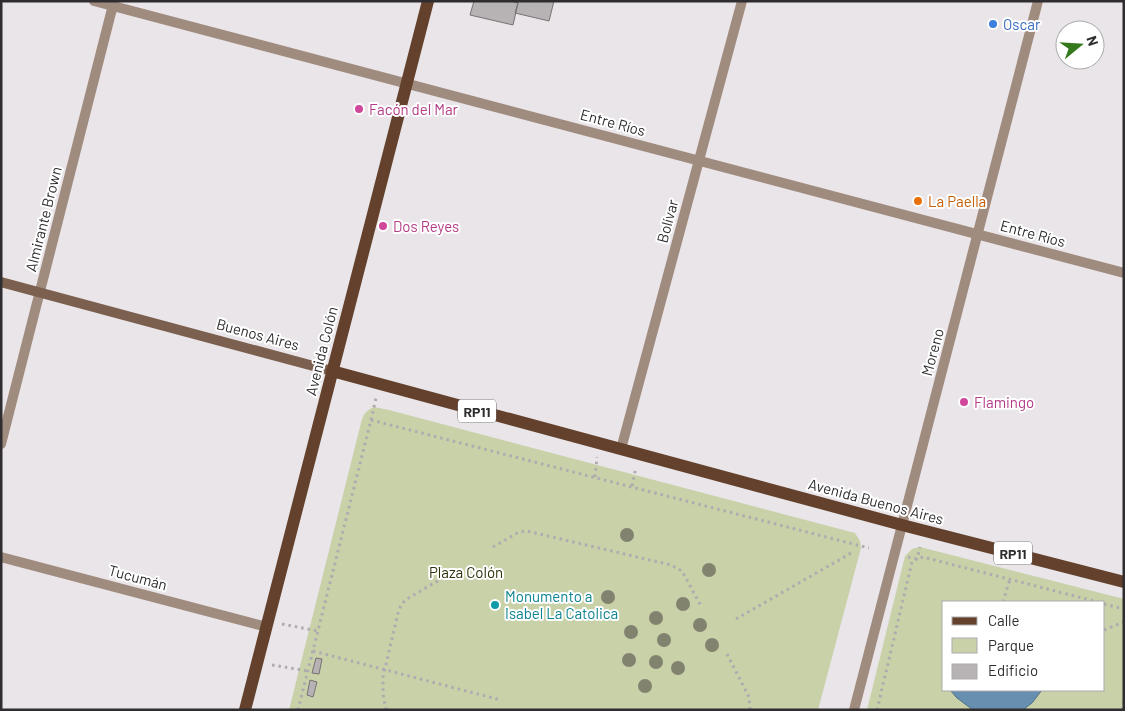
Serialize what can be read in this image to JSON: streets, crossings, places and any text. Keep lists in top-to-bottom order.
{
  "streets": {
    "main road": [
      "Buenos Aires",
      "Avenida Colón",
      "RP11",
      "Avenida Buenos Aires"
    ],
    "street": [
      "Entre Ríos",
      "Almirante Brown",
      "Bolívar",
      "Moreno",
      "Tucumán"
    ]
  },
  "crossings": [
    ["Entre Ríos", "Almirante Brown"],
    ["Entre Ríos", "Bolívar"],
    ["Entre Ríos", "Avenida Colón"],
    ["Entre Ríos", "Moreno"],
    ["Almirante Brown", "Buenos Aires"],
    ["Bolívar", "Buenos Aires"],
    ["Bolívar", "Avenida Buenos Aires"],
    ["Buenos Aires", "Avenida Colón"],
    ["Buenos Aires", "Avenida Buenos Aires"],
    ["Avenida Colón", "Tucumán"],
    ["Moreno", "Avenida Buenos Aires"]
  ],
  "parks": ["Plaza Colón"],
  "places": [
    "Oscar",
    "Facón del Mar",
    "La Paella",
    "Dos Reyes",
    "Flamingo",
    "Monumento a Isabel La Catolica"
  ],
  "legend": ["Calle", "Parque", "Edificio"],
  "north": "right"
}
